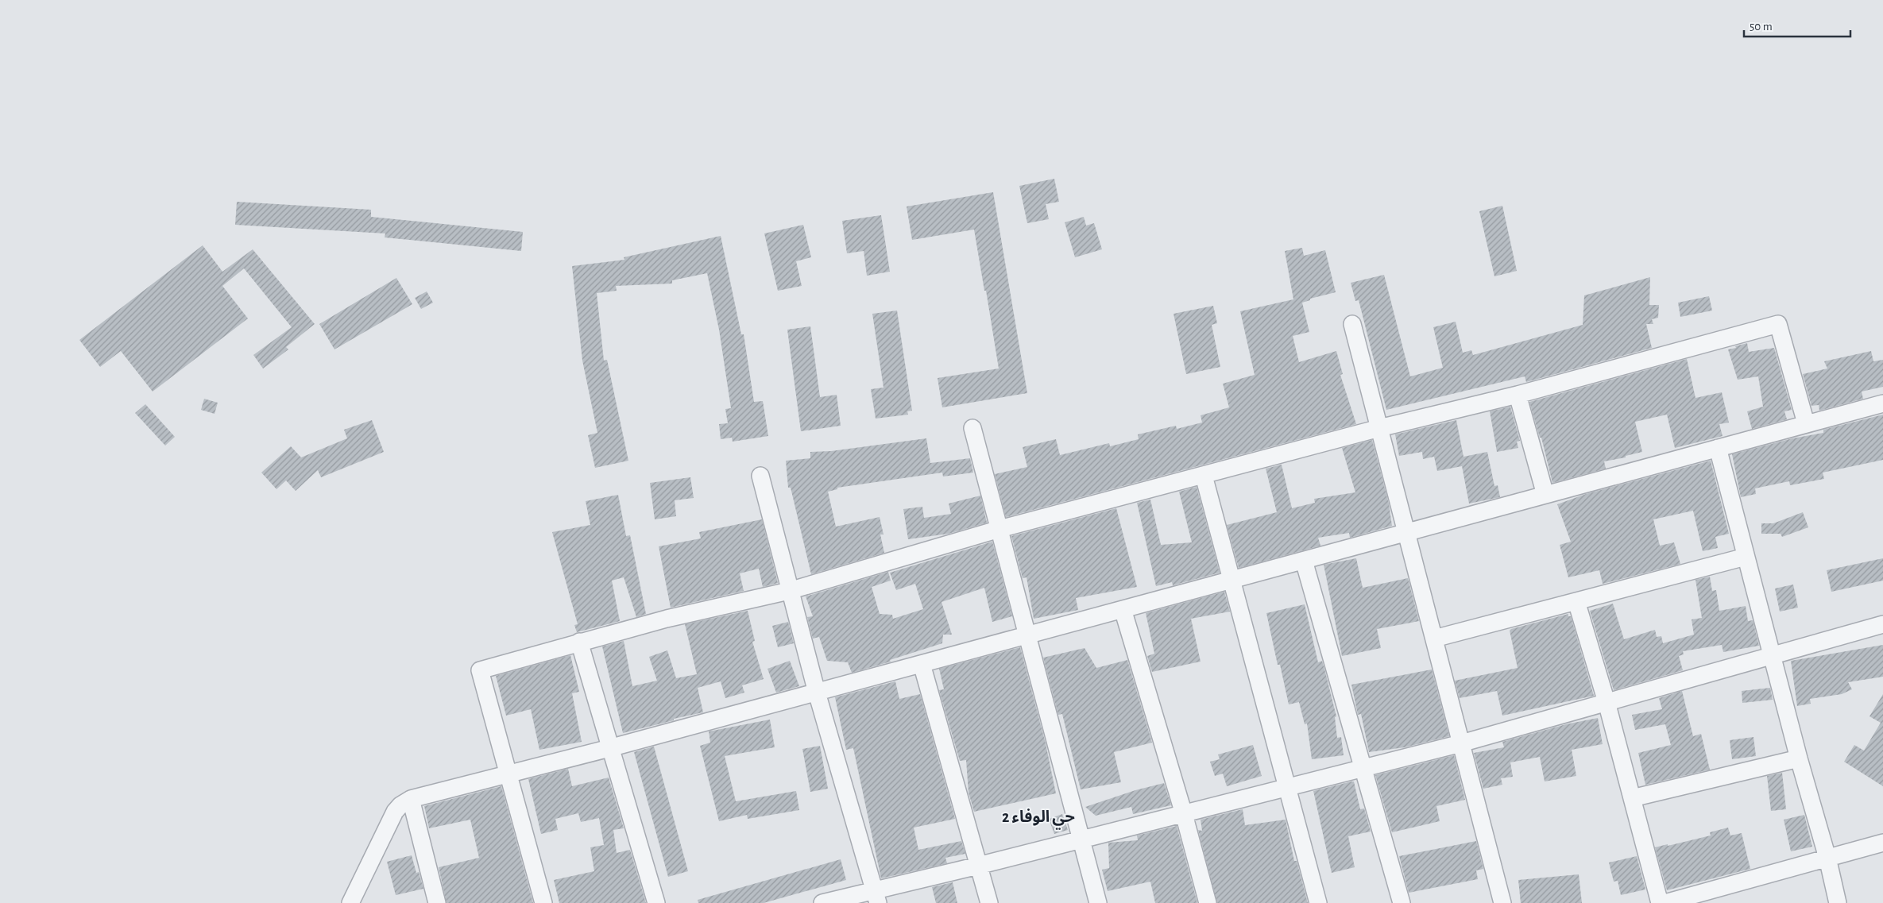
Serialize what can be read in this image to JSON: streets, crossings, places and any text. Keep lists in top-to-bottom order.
{
  "districts": ["حي الوفاء 2"],
  "scale_bar": "50 m"
}
